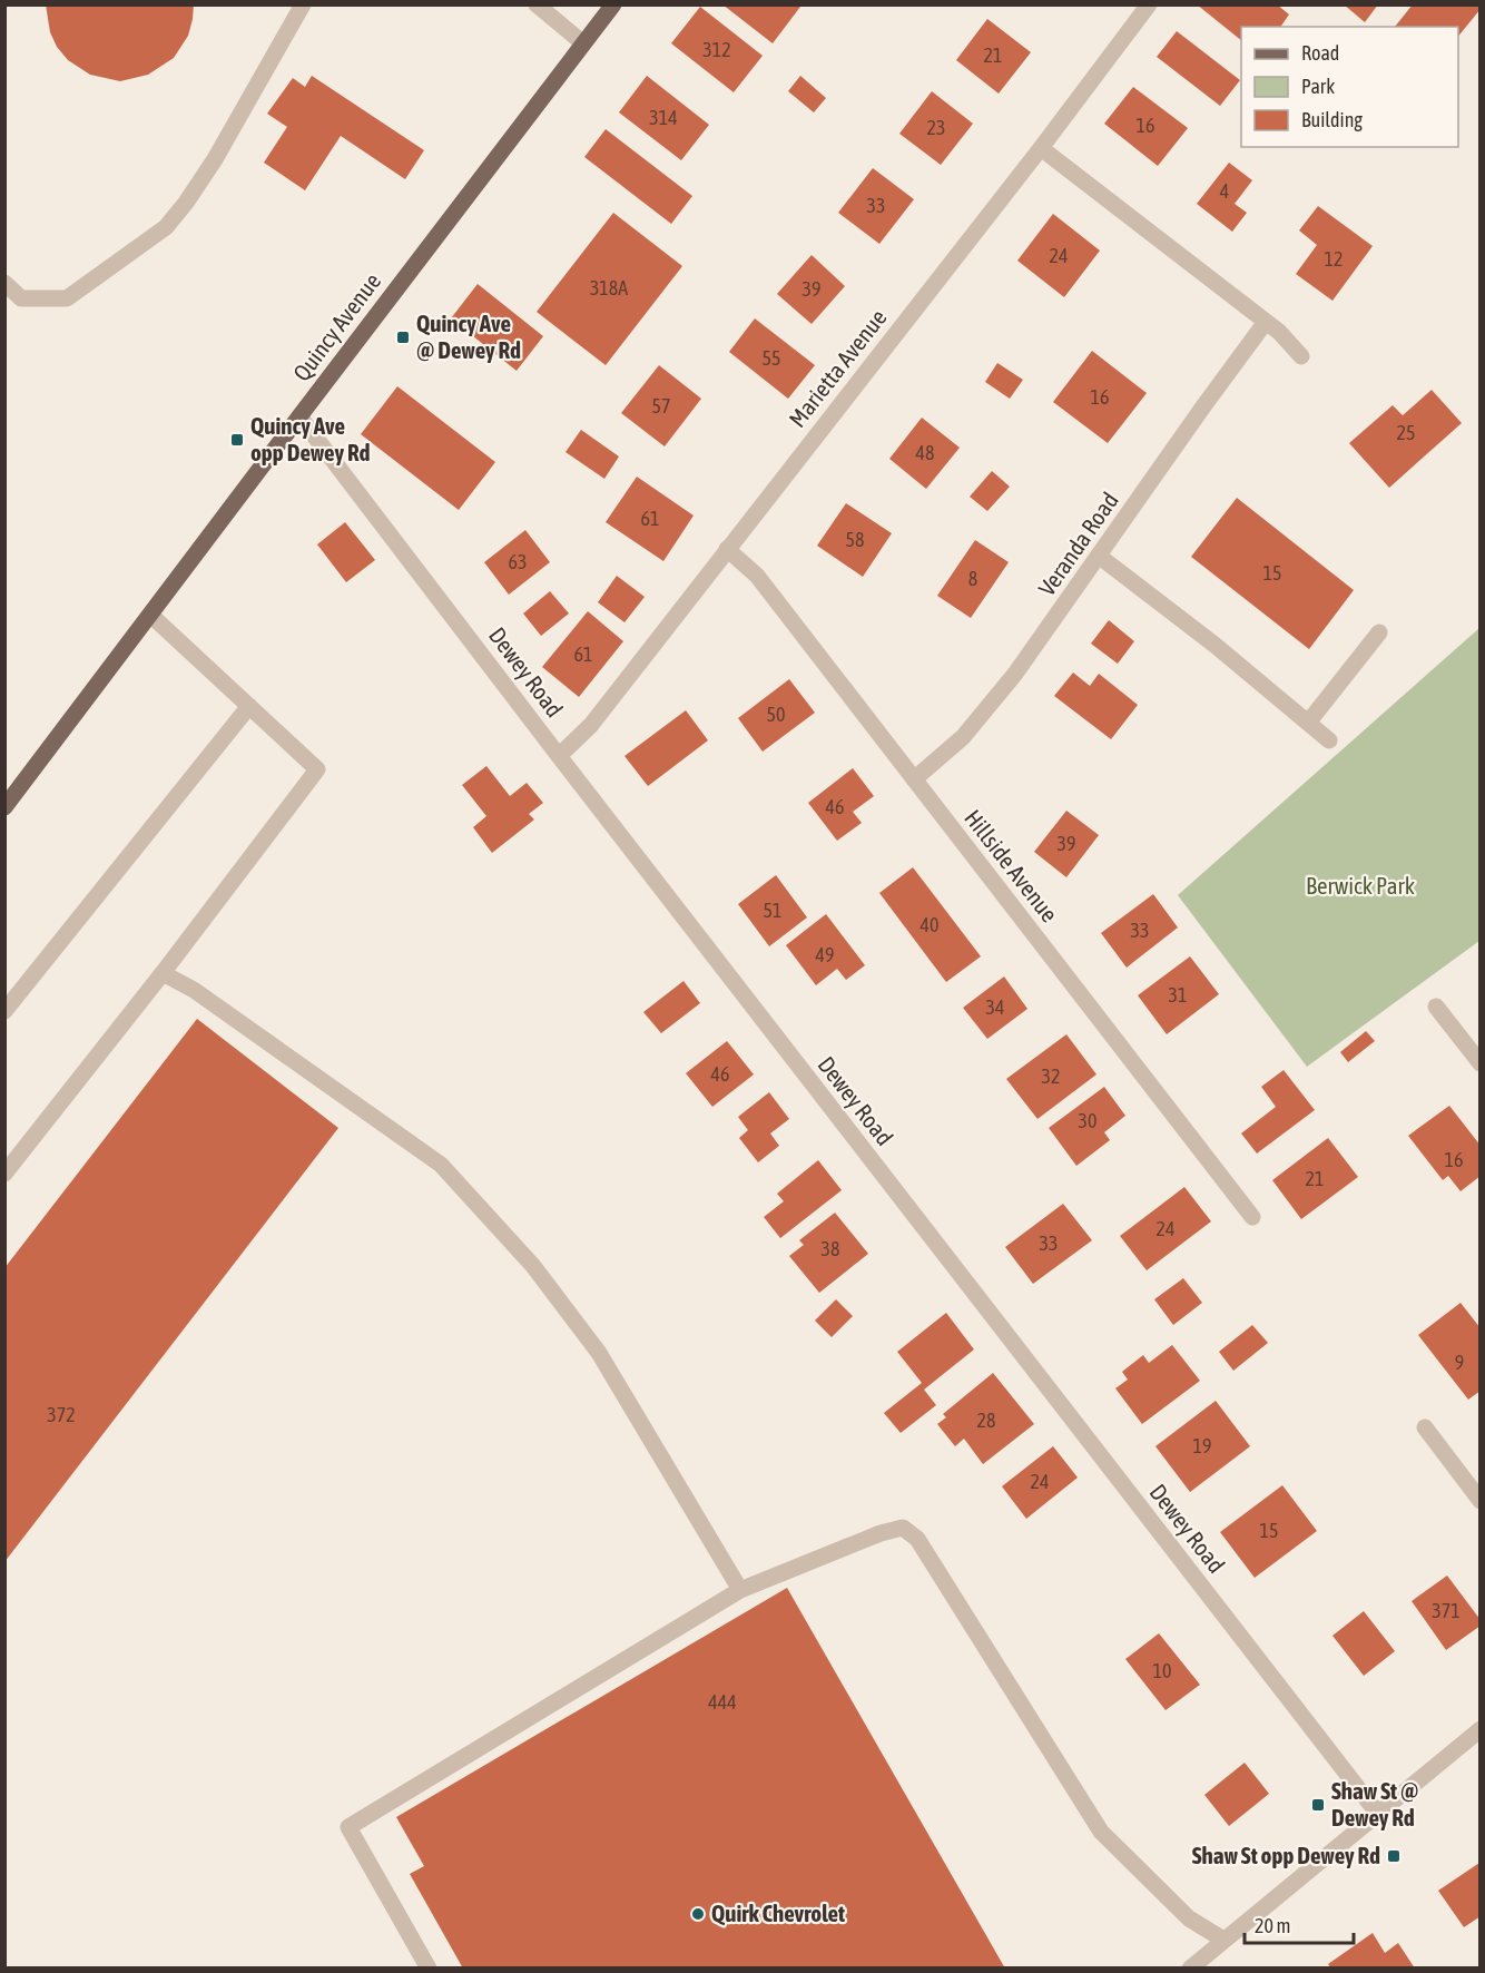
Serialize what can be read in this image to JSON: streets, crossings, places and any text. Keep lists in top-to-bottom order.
{
  "streets": {
    "main road": ["Quincy Avenue"],
    "street": [
      "Marietta Avenue",
      "Veranda Road",
      "Dewey Road",
      "Hillside Avenue"
    ]
  },
  "crossings": [
    ["Quincy Avenue", "Dewey Road"],
    ["Marietta Avenue", "Dewey Road"],
    ["Marietta Avenue", "Hillside Avenue"],
    ["Veranda Road", "Hillside Avenue"]
  ],
  "parks": ["Berwick Park"],
  "places": {
    "transit": [
      "Quincy Ave @ Dewey Rd",
      "Quincy Ave opp Dewey Rd",
      "Shaw St @ Dewey Rd",
      "Shaw St opp Dewey Rd"
    ],
    "other": ["Quirk Chevrolet"]
  },
  "house_numbers": [
    "312",
    "21",
    "314",
    "16",
    "23",
    "4",
    "33",
    "24",
    "12",
    "318A",
    "39",
    "55",
    "16",
    "57",
    "25",
    "48",
    "61",
    "58",
    "63",
    "15",
    "8",
    "61",
    "50",
    "46",
    "39",
    "51",
    "40",
    "33",
    "49",
    "31",
    "34",
    "46",
    "32",
    "30",
    "16",
    "21",
    "24",
    "33",
    "38",
    "9",
    "372",
    "28",
    "19",
    "24",
    "15",
    "371",
    "10",
    "444"
  ],
  "legend": ["Road", "Park", "Building"],
  "scale_bar": "20 m"
}
